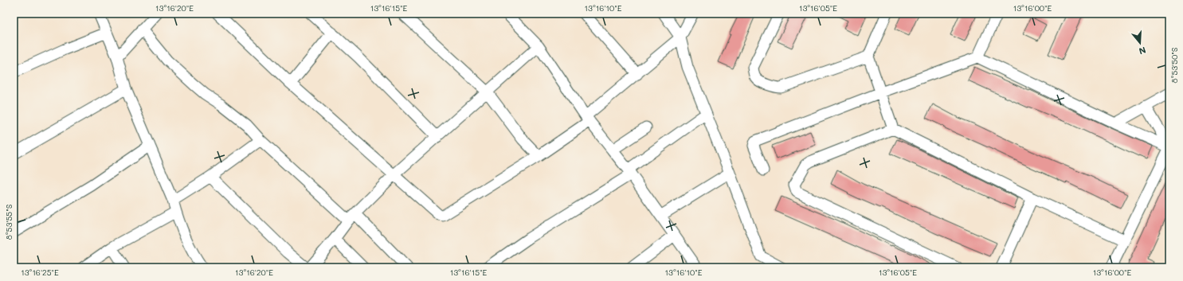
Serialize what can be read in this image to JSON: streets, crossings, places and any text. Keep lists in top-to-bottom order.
{
  "north": "bottom",
  "coordinates": [
    "13°16'20\"E",
    "13°16'15\"E",
    "13°16'10\"E",
    "13°16'05\"E",
    "13°16'00\"E",
    "8°53'50\"S",
    "8°53'55\"S",
    "13°16'25\"E"
  ]
}
